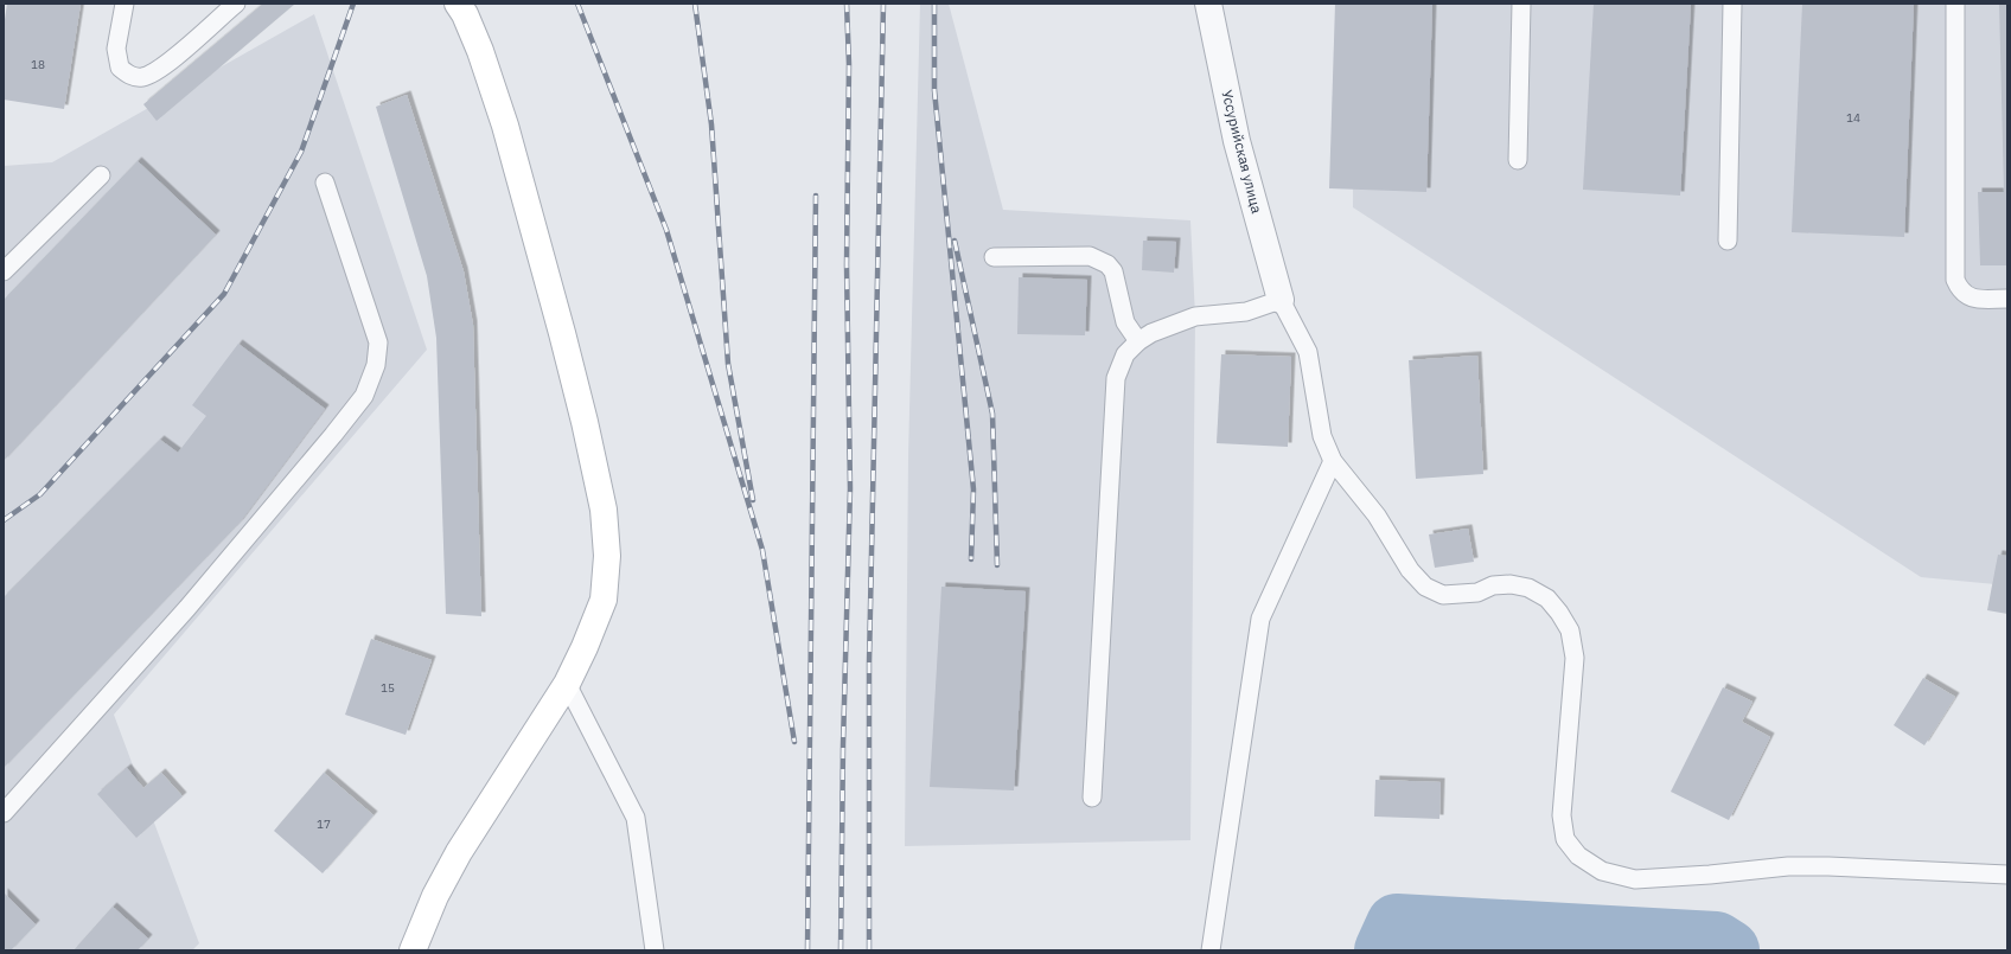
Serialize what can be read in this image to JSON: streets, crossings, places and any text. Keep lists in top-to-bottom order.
{
  "streets": {
    "street": ["Уссурийская улица"]
  },
  "house_numbers": [
    "18",
    "14",
    "15",
    "17"
  ]
}
